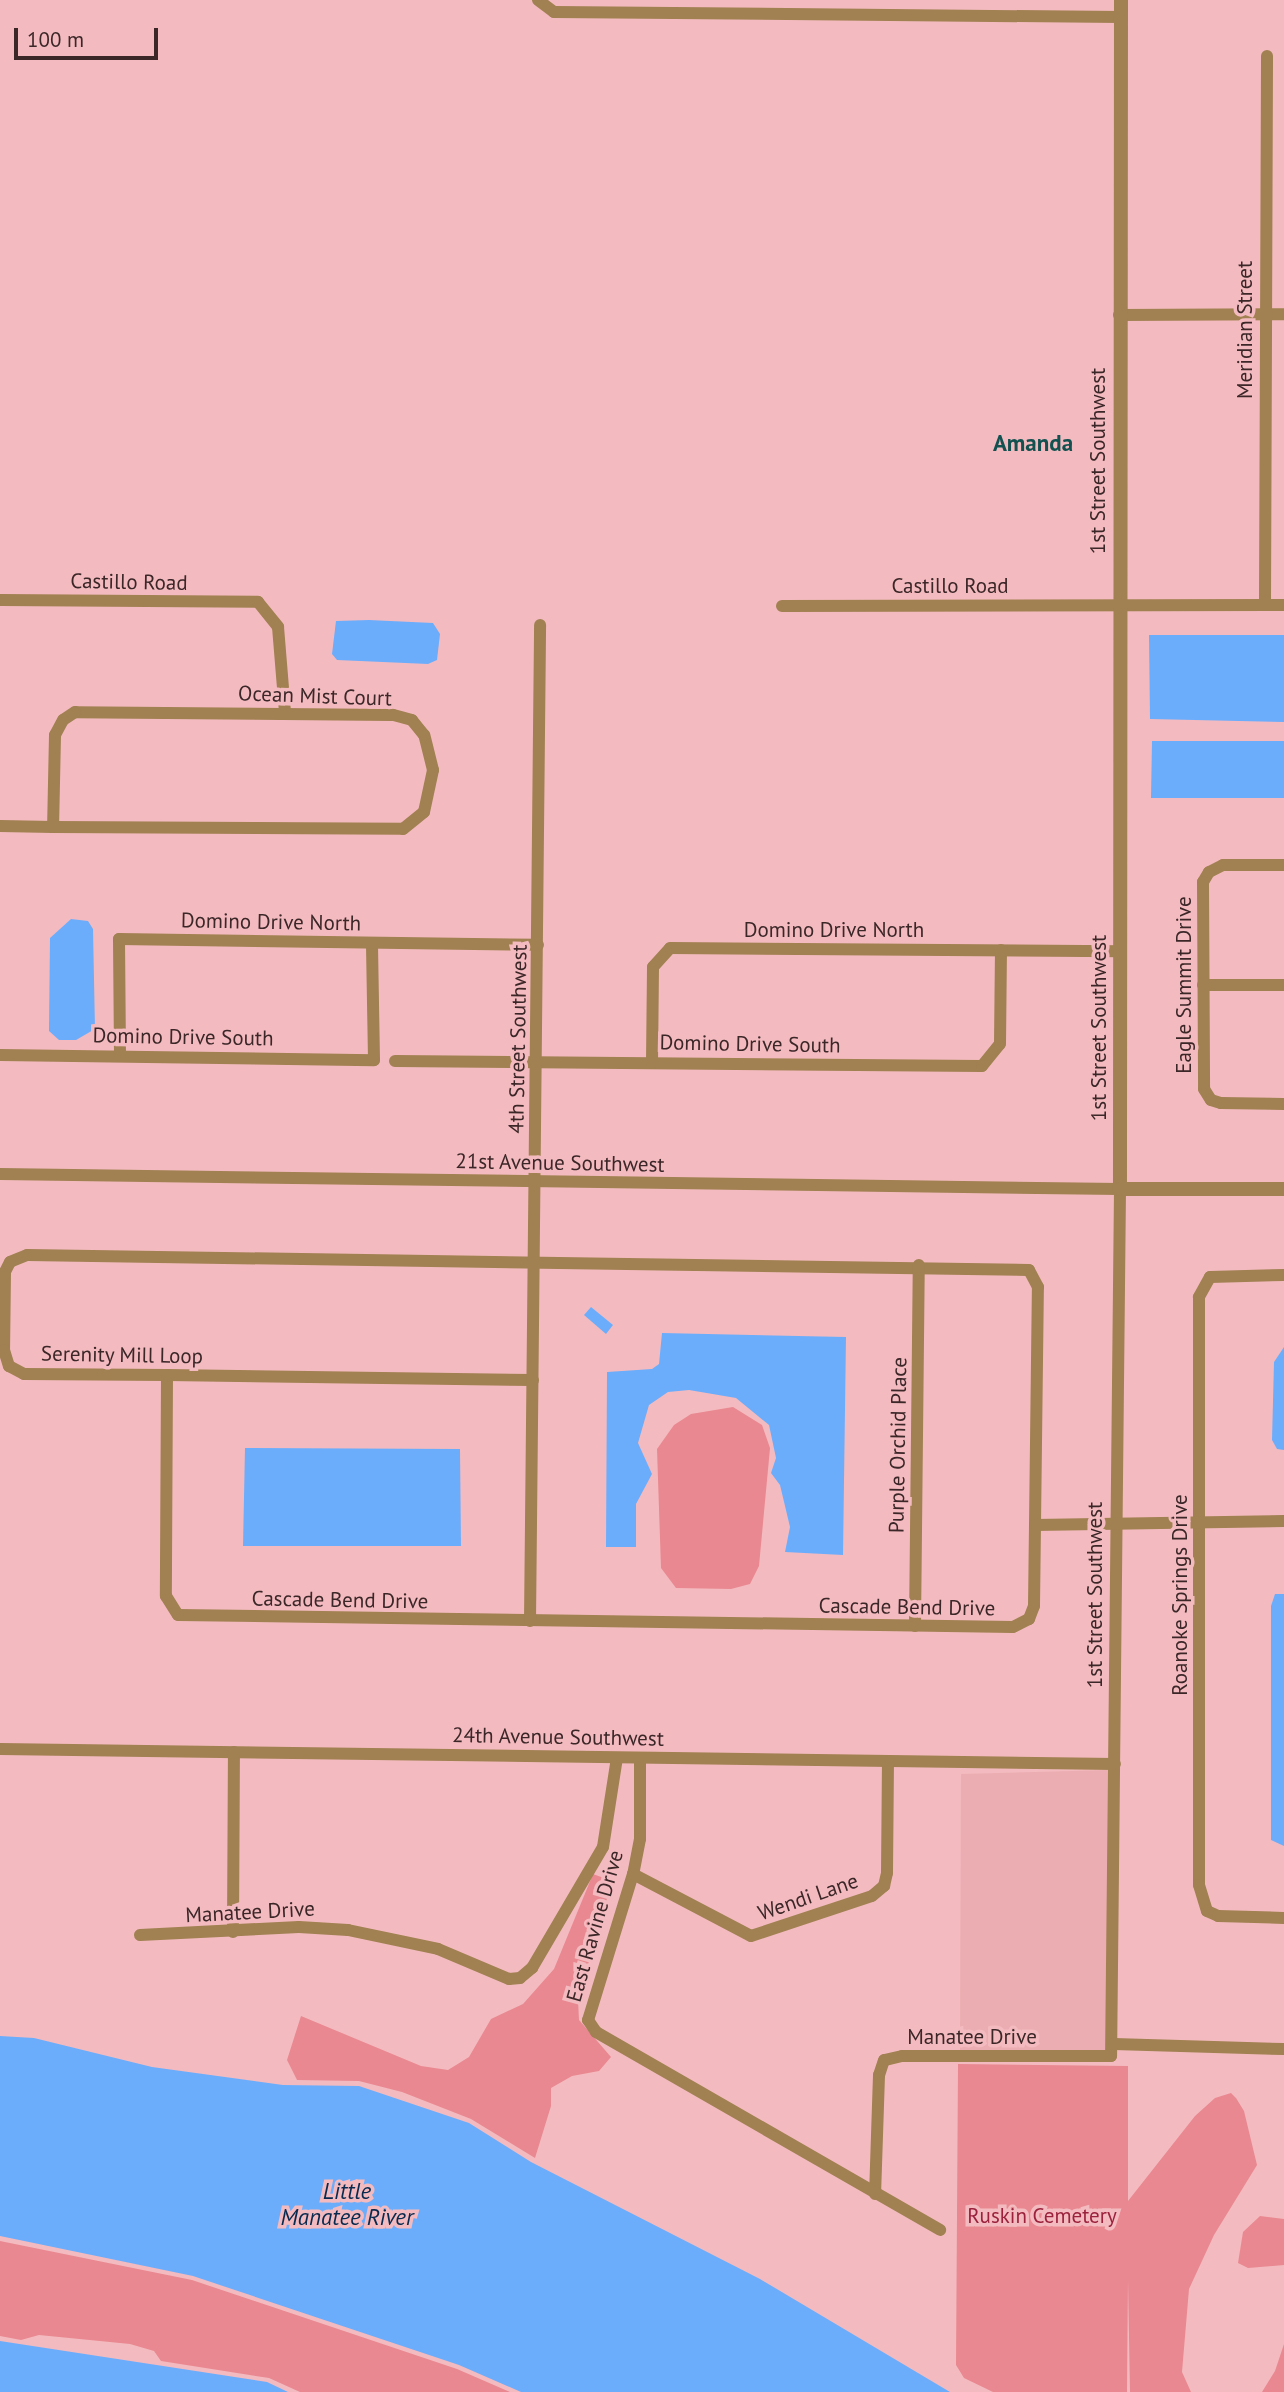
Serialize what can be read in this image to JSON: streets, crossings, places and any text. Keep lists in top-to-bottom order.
{
  "streets": {
    "street": [
      "Meridian Street",
      "1st Street Southwest",
      "Castillo Road",
      "Ocean Mist Court",
      "Domino Drive North",
      "Eagle Summit Drive",
      "Domino Drive South",
      "4th Street Southwest",
      "21st Avenue Southwest",
      "Serenity Mill Loop",
      "Purple Orchid Place",
      "Roanoke Springs Drive",
      "Cascade Bend Drive",
      "24th Avenue Southwest",
      "Wendi Lane",
      "Manatee Drive",
      "East Ravine Drive"
    ]
  },
  "crossings": [
    ["Meridian Street", "Castillo Road"],
    ["1st Street Southwest", "Castillo Road"],
    ["1st Street Southwest", "Domino Drive North"],
    ["1st Street Southwest", "21st Avenue Southwest"],
    ["1st Street Southwest", "24th Avenue Southwest"],
    ["1st Street Southwest", "Manatee Drive"],
    ["Castillo Road", "Ocean Mist Court"],
    ["Domino Drive North", "Domino Drive South"],
    ["Domino Drive North", "4th Street Southwest"],
    ["Domino Drive South", "4th Street Southwest"],
    ["4th Street Southwest", "21st Avenue Southwest"],
    ["4th Street Southwest", "Serenity Mill Loop"],
    ["4th Street Southwest", "Cascade Bend Drive"],
    ["Serenity Mill Loop", "Cascade Bend Drive"],
    ["Purple Orchid Place", "Cascade Bend Drive"],
    ["24th Avenue Southwest", "Wendi Lane"],
    ["24th Avenue Southwest", "Manatee Drive"],
    ["24th Avenue Southwest", "East Ravine Drive"],
    ["Wendi Lane", "East Ravine Drive"],
    ["Manatee Drive", "East Ravine Drive"]
  ],
  "districts": ["Amanda"],
  "water": ["Little Manatee River"],
  "parks": ["Ruskin Cemetery"],
  "scale_bar": "100 m"
}
